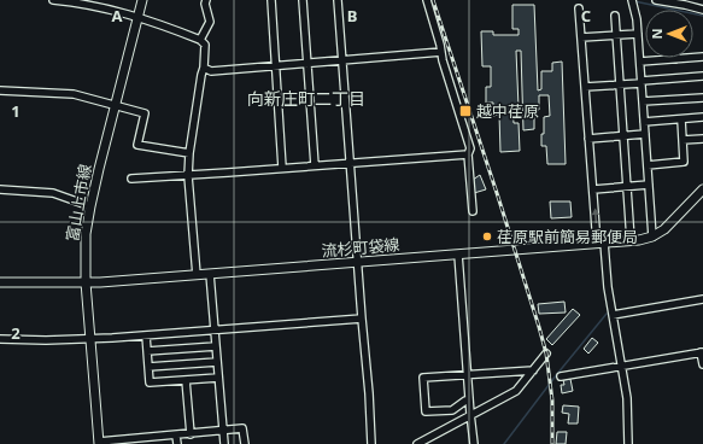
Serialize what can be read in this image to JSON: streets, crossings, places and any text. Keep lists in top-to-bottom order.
{
  "streets": {
    "main road": ["富山上市線", "流杉町袋線"]
  },
  "crossings": [
    ["富山上市線", "流杉町袋線"]
  ],
  "districts": ["向新庄町二丁目"],
  "places": {
    "transit": ["越中荏原"],
    "other": ["荏原駅前簡易郵便局"]
  },
  "north": "left",
  "grid": {
    "columns": ["A", "B", "C"],
    "rows": ["1", "2"]
  }
}
